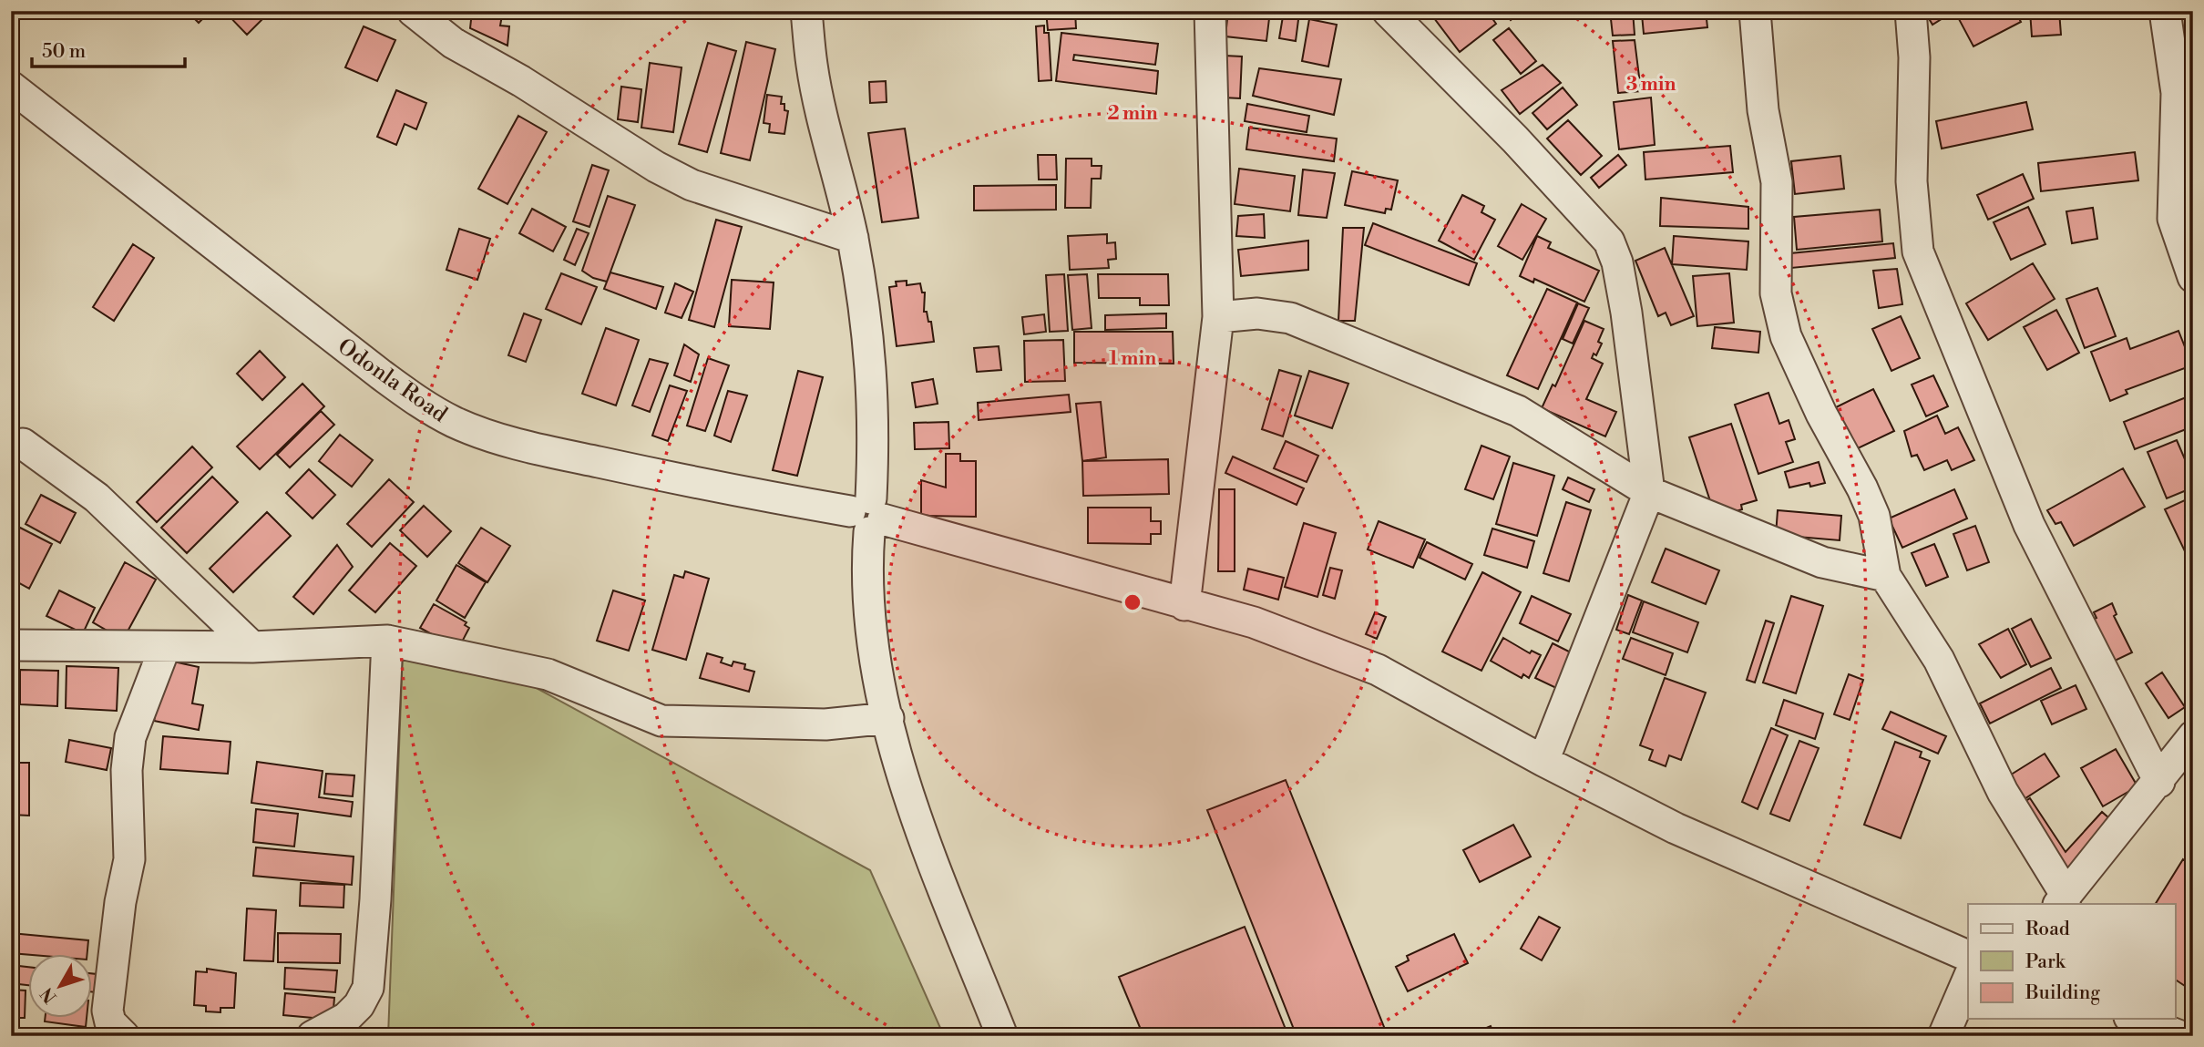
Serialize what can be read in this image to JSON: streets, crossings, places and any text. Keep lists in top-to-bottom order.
{
  "streets": {
    "street": ["Odonla Road"]
  },
  "legend": ["Road", "Park", "Building"],
  "scale_bar": "50 m",
  "north": "bottom left",
  "rings": ["3 min", "2 min", "1 min"]
}
